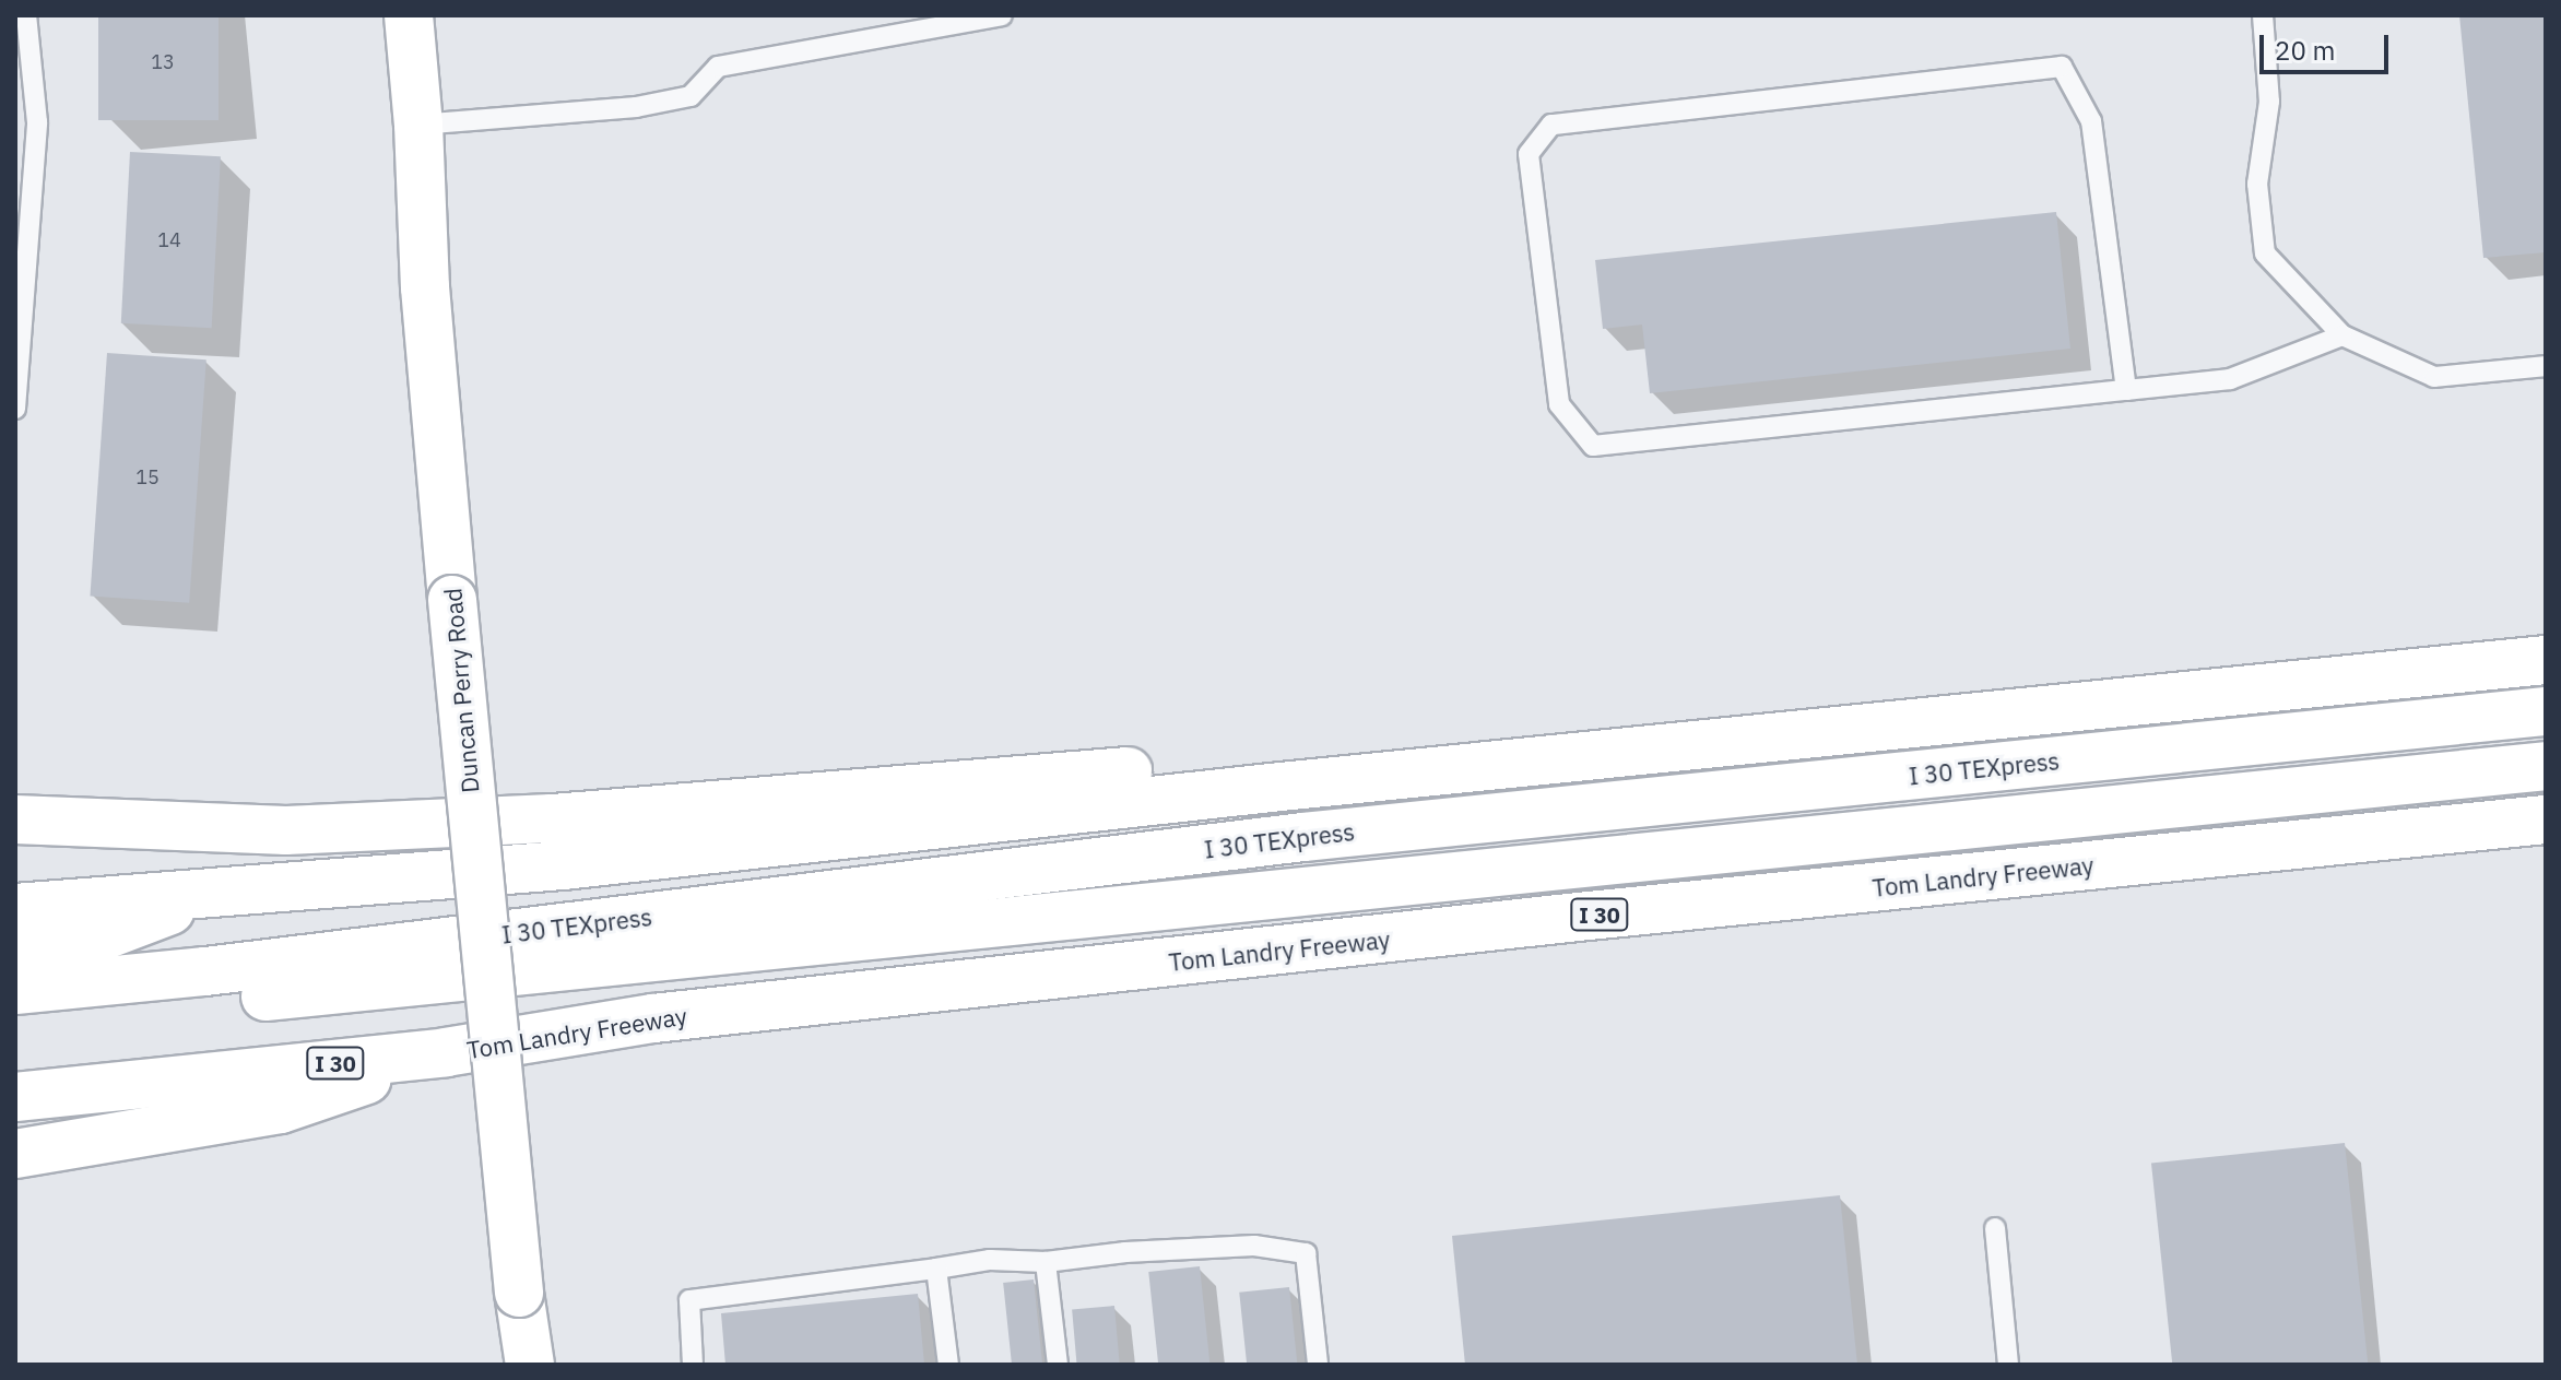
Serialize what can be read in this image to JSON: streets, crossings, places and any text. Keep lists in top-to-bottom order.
{
  "streets": {
    "main road": [
      "Duncan Perry Road",
      "I 30 TEXpress",
      "Tom Landry Freeway",
      "I 30"
    ]
  },
  "house_numbers": ["13", "14", "15"],
  "scale_bar": "20 m"
}
